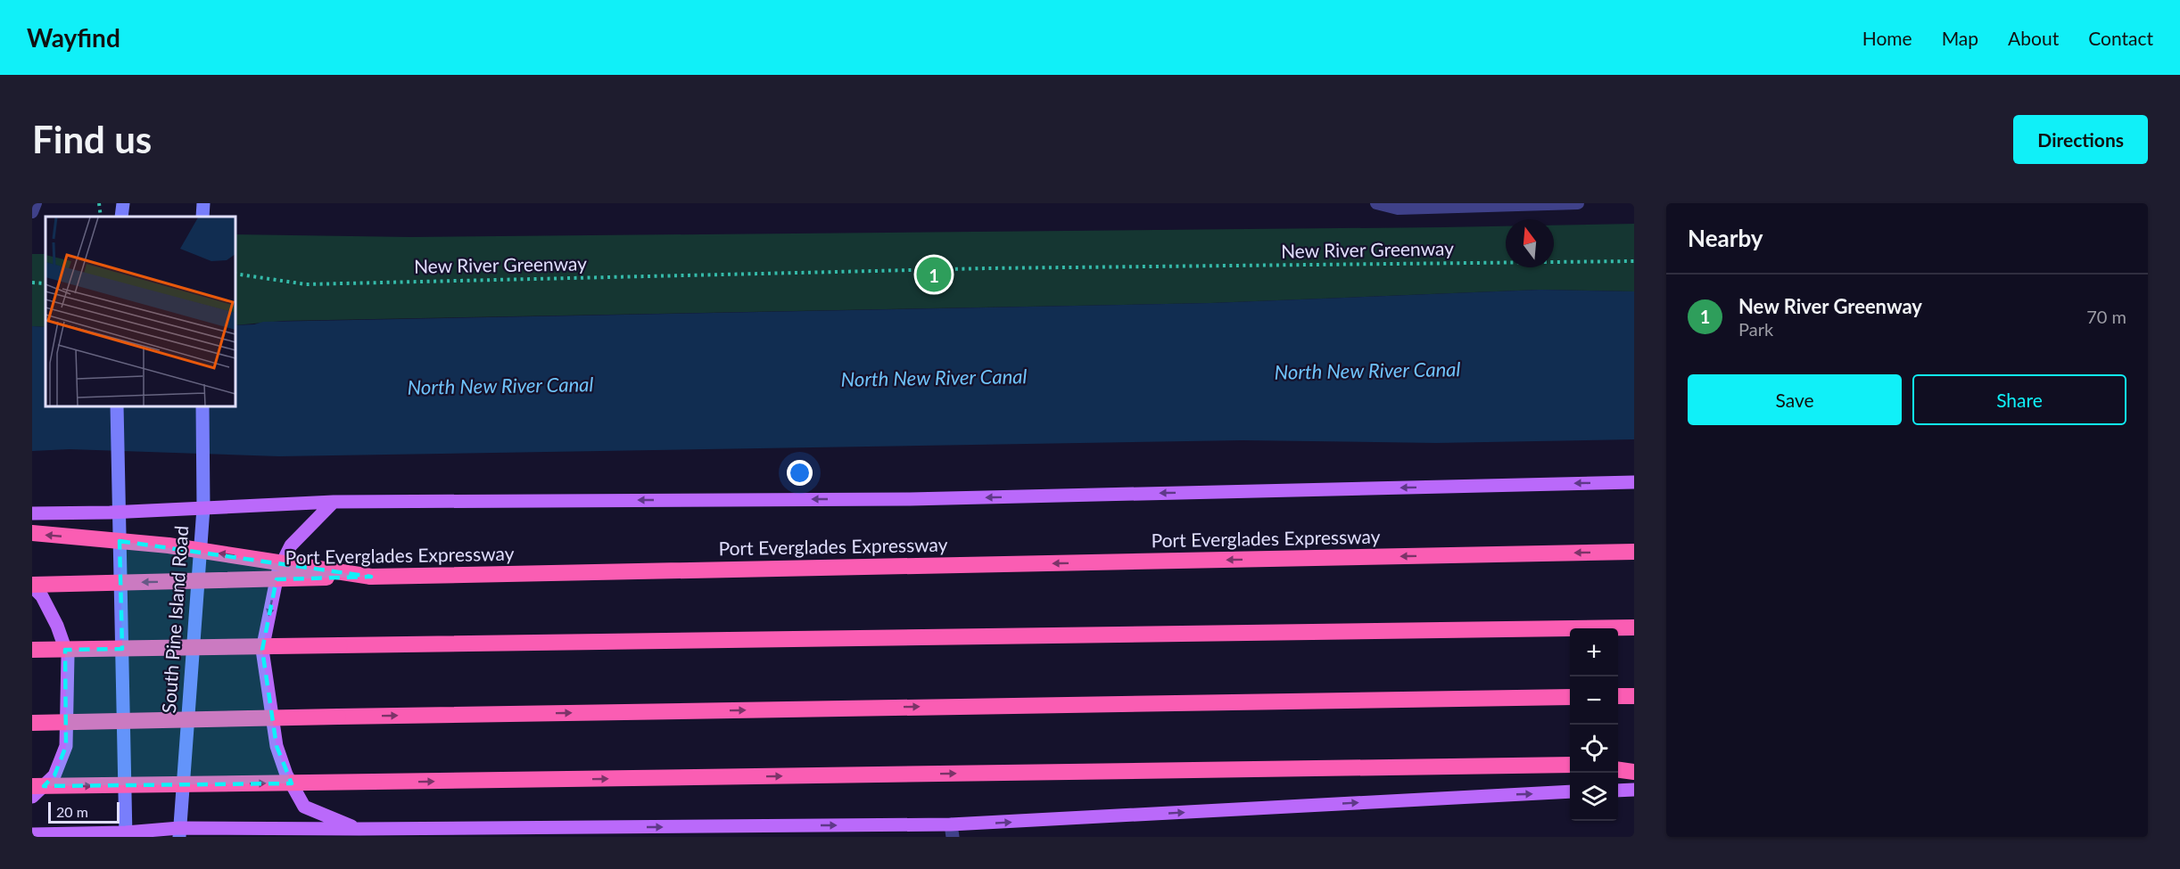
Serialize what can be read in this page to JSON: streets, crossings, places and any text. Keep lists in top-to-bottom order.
{
  "streets": {
    "highway": ["Port Everglades Expressway"],
    "main road": ["South Pine Island Road"],
    "path": ["New River Greenway"]
  },
  "water": ["North New River Canal"],
  "scale_bar": "20 m",
  "north": "top",
  "page": {
    "header": "Wayfind",
    "nav": [
      "Home",
      "Map",
      "About",
      "Contact"
    ],
    "buttons": [
      "Directions",
      ["Save", "Share"]
    ],
    "title": "Find us",
    "heading": "Nearby",
    "pins": "1",
    "list": [
      {
        "mark": "1",
        "name": "New River Greenway",
        "note": "Park",
        "value": "70 m"
      }
    ],
    "map_buttons": ["+", "−"],
    "scale": "20 m"
  }
}
